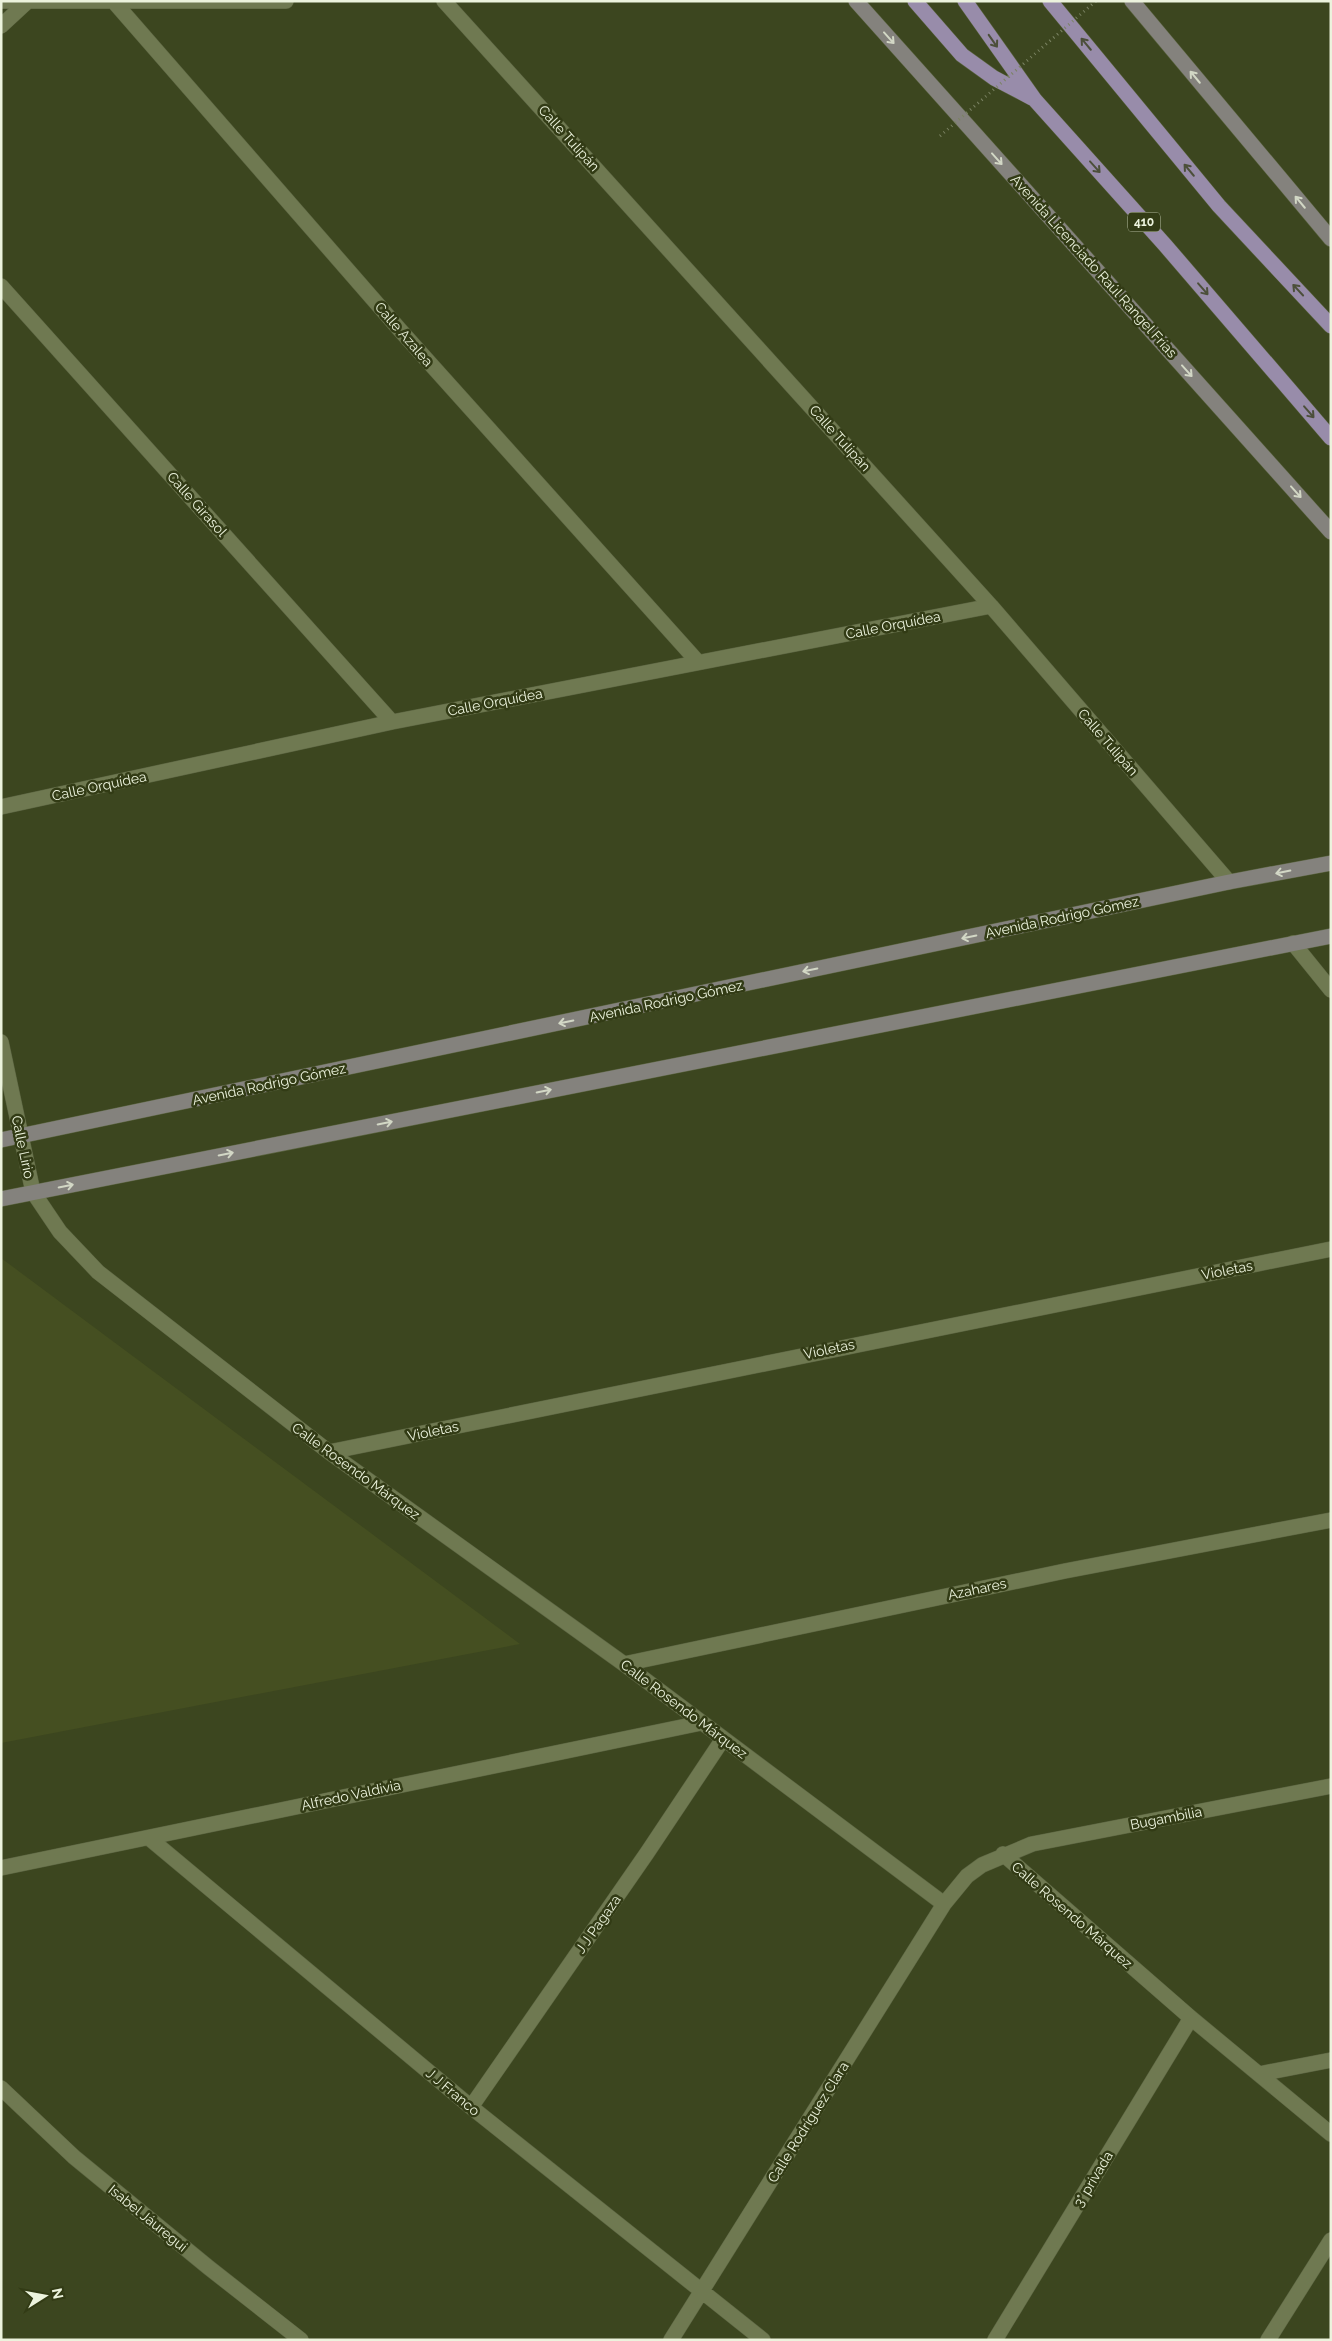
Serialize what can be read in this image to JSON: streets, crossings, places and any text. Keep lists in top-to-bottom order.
{
  "streets": {
    "main road": ["410", "Avenida Licenciado Raúl Rangel Frías", "Avenida Rodrigo Gómez"],
    "street": [
      "Calle Tulipán",
      "Calle Azalea",
      "Calle Girasol",
      "Calle Orquídea",
      "Calle Lirio",
      "Violetas",
      "Calle Rosendo Márquez",
      "Azahares",
      "Alfredo Valdivia",
      "Bugambilia",
      "J J Pagaza",
      "J J Franco",
      "Calle Rodríguez Clara",
      "3° privada",
      "Isabel Jáuregui"
    ]
  },
  "crossings": [
    ["Calle Tulipán", "Calle Orquídea"],
    ["Calle Tulipán", "Avenida Rodrigo Gómez"],
    ["Calle Azalea", "Calle Orquídea"],
    ["Calle Girasol", "Calle Orquídea"],
    ["Avenida Rodrigo Gómez", "Calle Lirio"],
    ["Calle Lirio", "Calle Rosendo Márquez"],
    ["Violetas", "Calle Rosendo Márquez"],
    ["Calle Rosendo Márquez", "Azahares"],
    ["Calle Rosendo Márquez", "Alfredo Valdivia"],
    ["Calle Rosendo Márquez", "Bugambilia"],
    ["Calle Rosendo Márquez", "J J Pagaza"],
    ["Calle Rosendo Márquez", "Calle Rodríguez Clara"],
    ["Calle Rosendo Márquez", "3° privada"],
    ["Alfredo Valdivia", "J J Franco"],
    ["J J Pagaza", "J J Franco"],
    ["J J Franco", "Calle Rodríguez Clara"]
  ],
  "north": "right"
}
